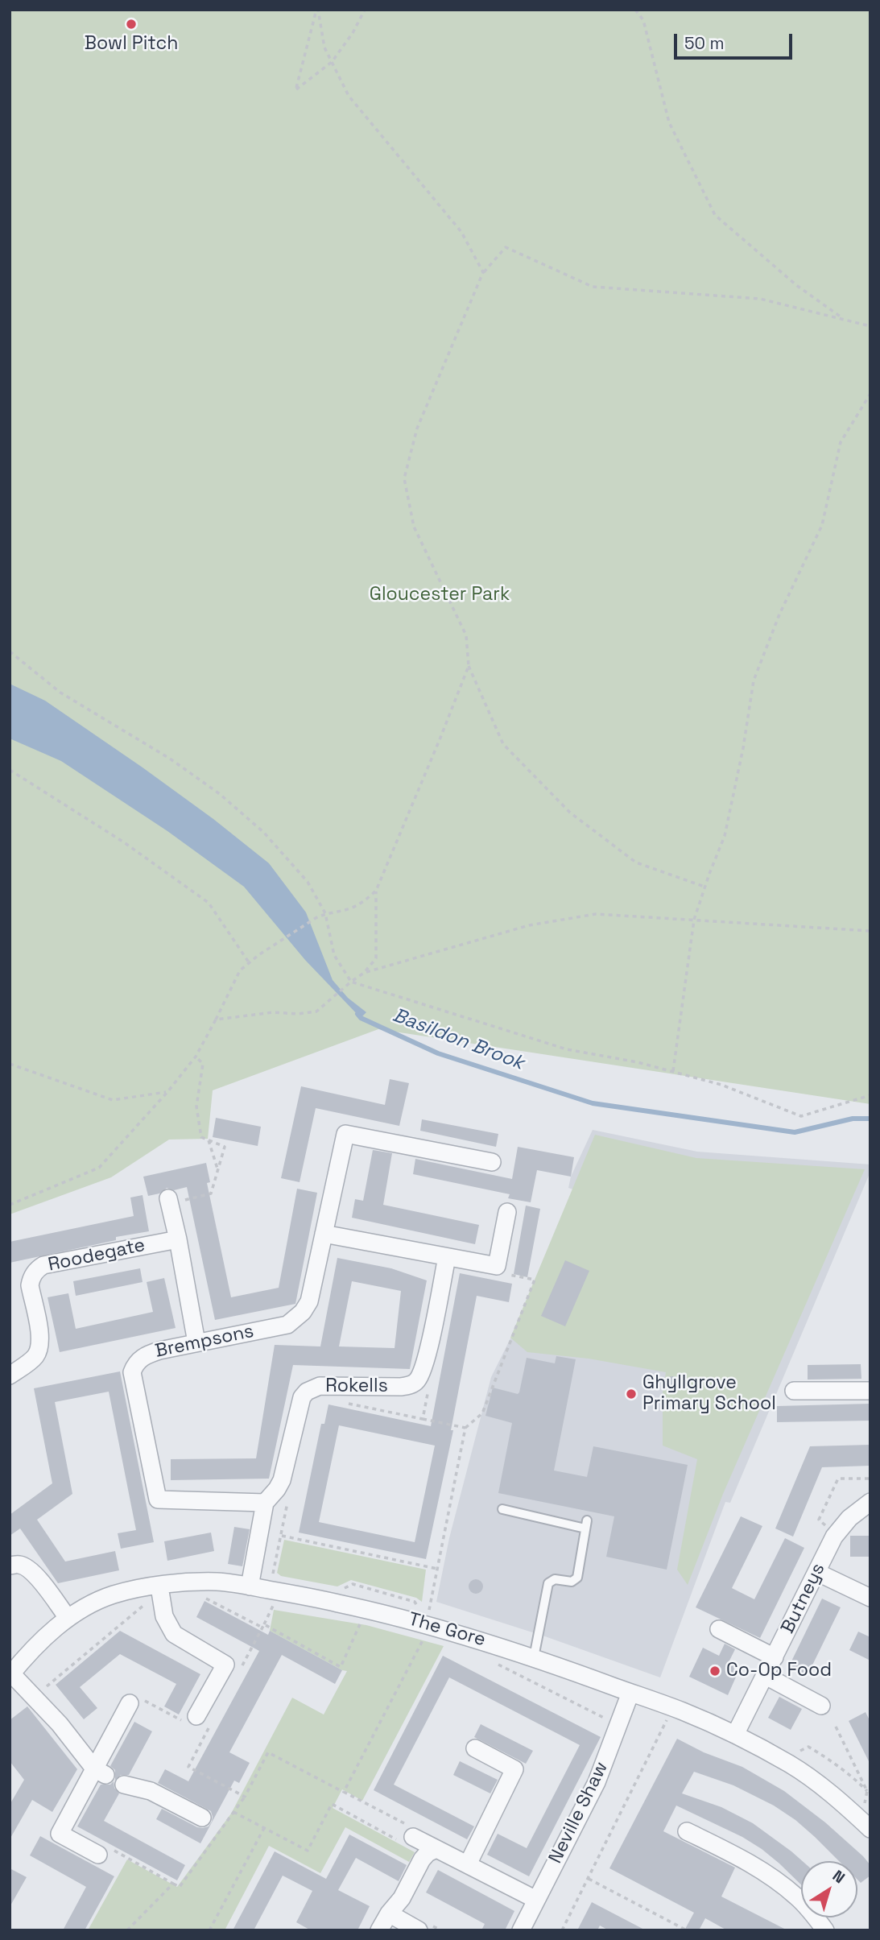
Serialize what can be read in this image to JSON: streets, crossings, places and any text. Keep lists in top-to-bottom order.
{
  "streets": {
    "street": [
      "Roodegate",
      "Brempsons",
      "Rokells",
      "Butneys",
      "The Gore",
      "Neville Shaw"
    ]
  },
  "crossings": [
    ["Brempsons", "Rokells"],
    ["Rokells", "The Gore"],
    ["Butneys", "The Gore"],
    ["The Gore", "Neville Shaw"]
  ],
  "water": ["Basildon Brook"],
  "parks": ["Gloucester Park"],
  "places": ["Bowl Pitch", "Ghyllgrove Primary School", "Co-Op Food"],
  "scale_bar": "50 m",
  "north": "top right"
}
